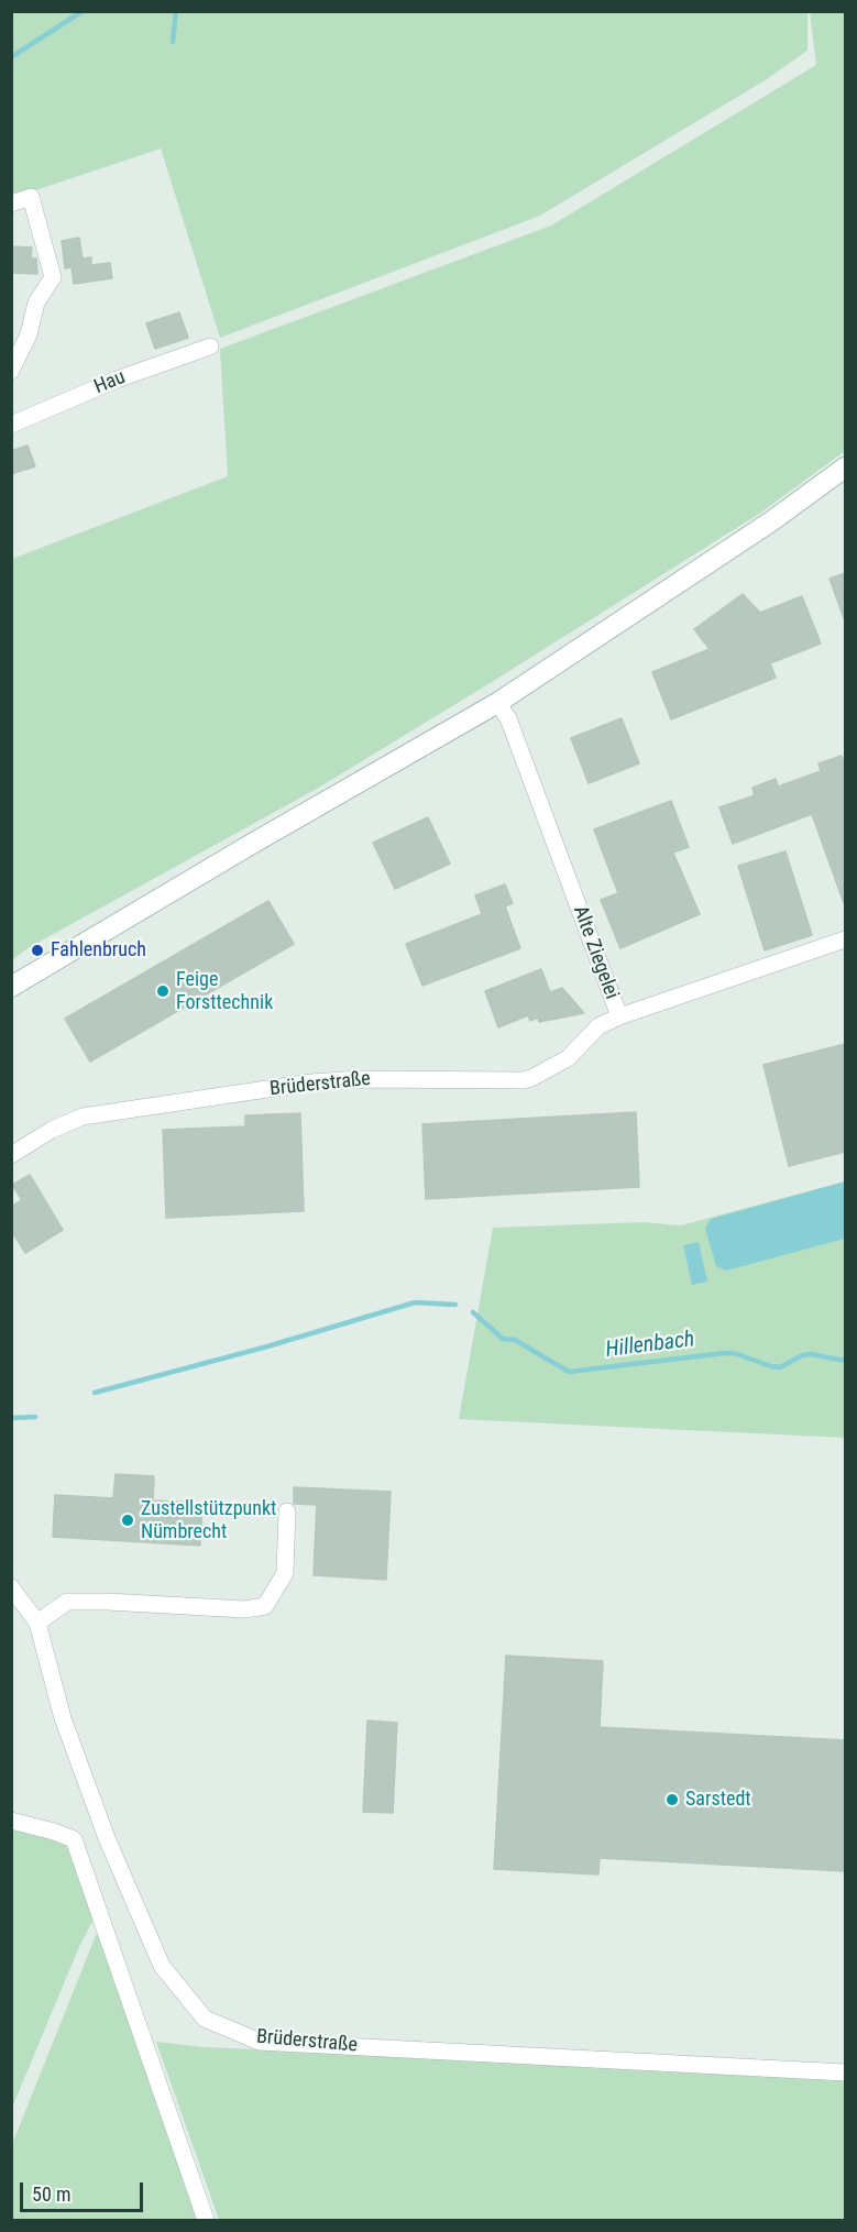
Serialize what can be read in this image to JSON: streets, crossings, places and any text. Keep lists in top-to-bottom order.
{
  "streets": {
    "street": ["Hau", "Alte Ziegelei", "Brüderstraße"]
  },
  "crossings": [
    ["Alte Ziegelei", "Brüderstraße"]
  ],
  "water": ["Hillenbach"],
  "places": [
    "Fahlenbruch",
    "Feige Forsttechnik",
    "Zustellstützpunkt Nümbrecht",
    "Sarstedt"
  ],
  "scale_bar": "50 m"
}
